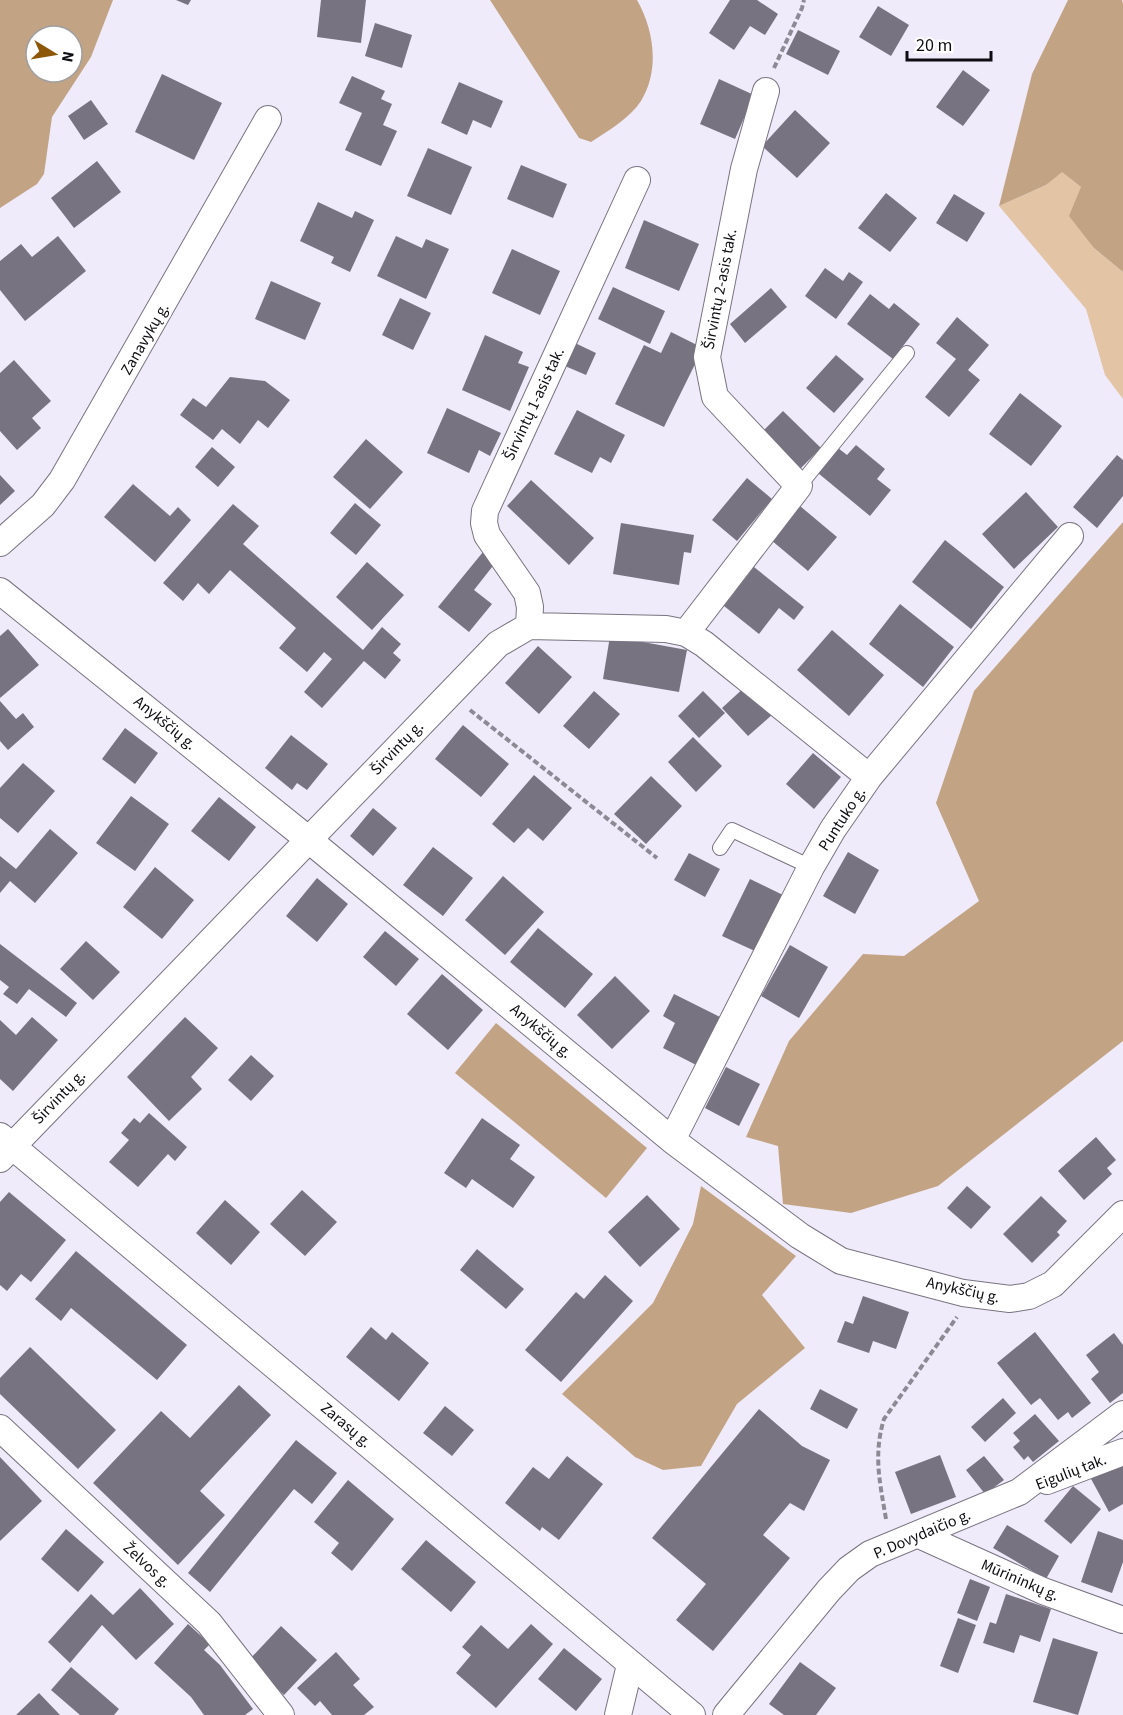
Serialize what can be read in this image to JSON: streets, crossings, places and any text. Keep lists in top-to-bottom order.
{
  "streets": {
    "street": [
      "Širvintų 2-asis tak.",
      "Zanavykų g.",
      "Širvintų 1-asis tak.",
      "Anykščių g.",
      "Širvintų g.",
      "Puntuko g.",
      "Zarasų g.",
      "Eigulių tak.",
      "P. Dovydaičio g.",
      "Želvos g.",
      "Mūrininkų g."
    ]
  },
  "crossings": [
    ["Širvintų 1-asis tak.", "Širvintų g."],
    ["Anykščių g.", "Širvintų g."],
    ["Anykščių g.", "Puntuko g."],
    ["Širvintų g.", "Zarasų g."],
    ["Eigulių tak.", "P. Dovydaičio g."],
    ["P. Dovydaičio g.", "Mūrininkų g."]
  ],
  "scale_bar": "20 m",
  "north": "right"
}
